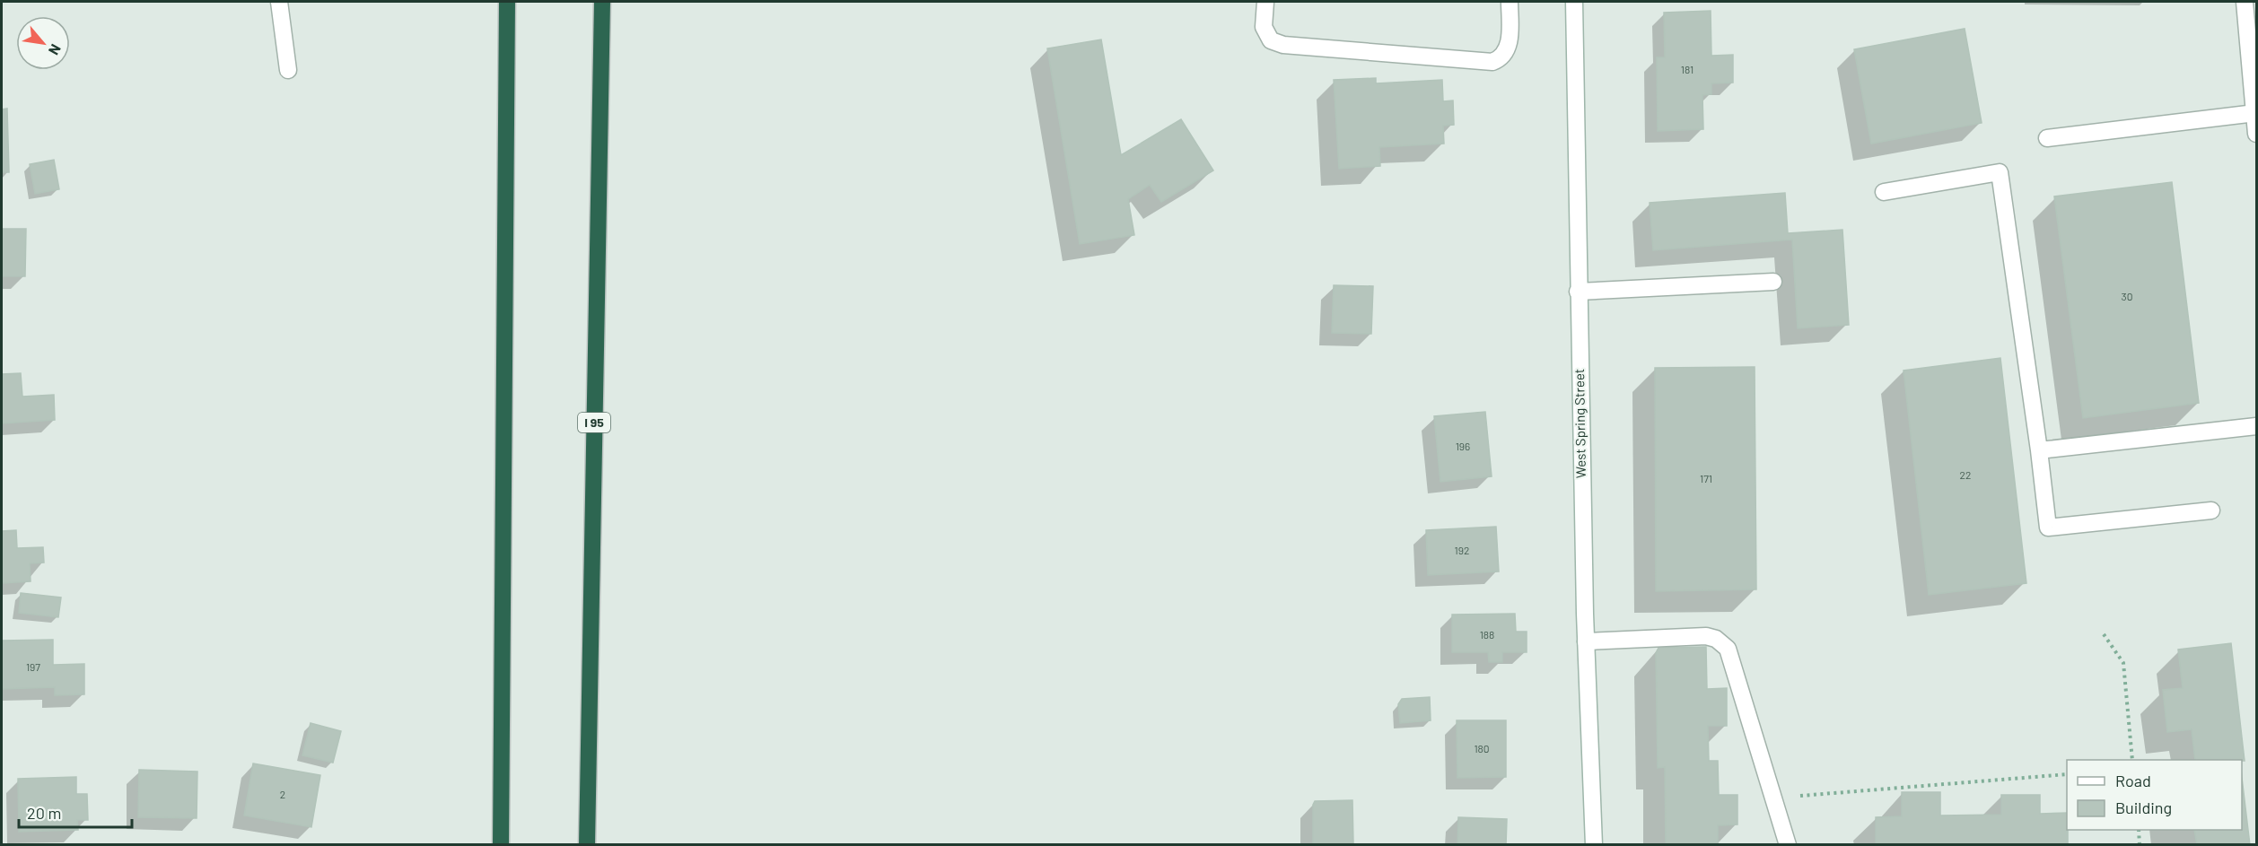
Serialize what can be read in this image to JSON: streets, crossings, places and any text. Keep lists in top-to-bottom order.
{
  "streets": {
    "highway": ["I 95"],
    "main road": ["West Spring Street"]
  },
  "house_numbers": [
    "181",
    "30",
    "196",
    "22",
    "171",
    "192",
    "188",
    "197",
    "180",
    "2"
  ],
  "legend": ["Road", "Building"],
  "scale_bar": "20 m",
  "north": "bottom right"
}
